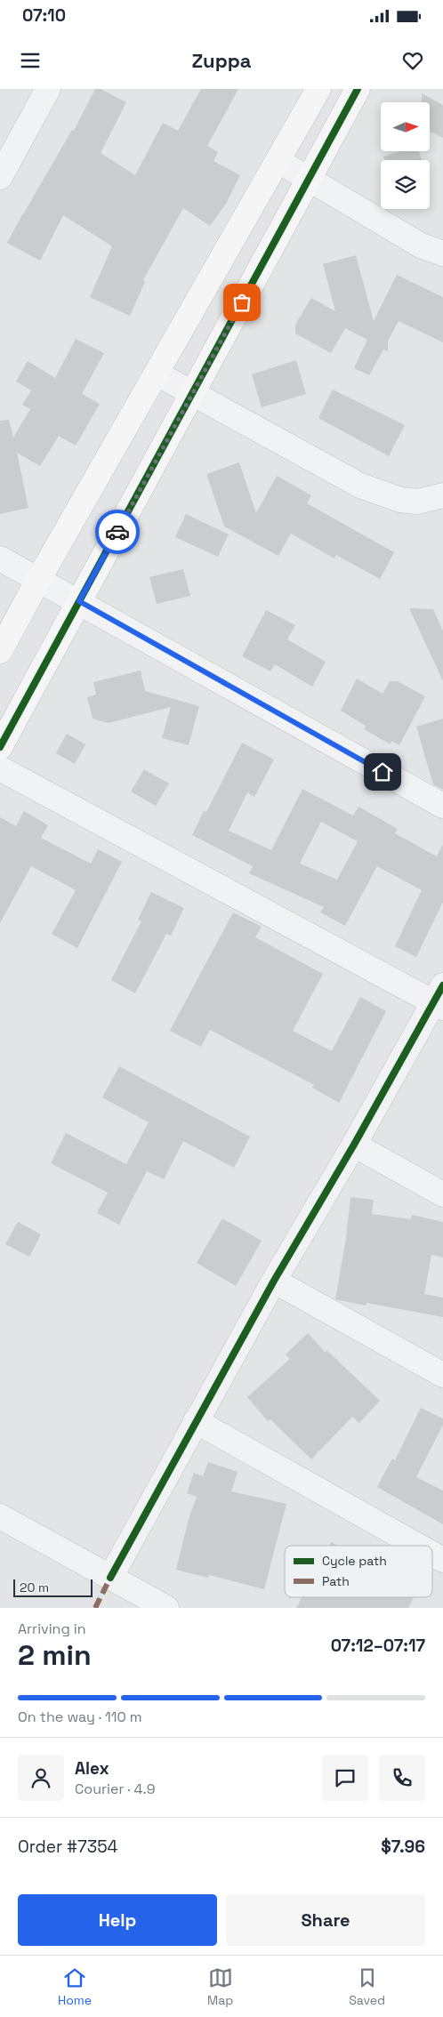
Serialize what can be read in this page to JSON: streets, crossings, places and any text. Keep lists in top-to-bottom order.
{
  "legend": ["Cycle path", "Path"],
  "scale_bar": "20 m",
  "north": "right",
  "page": {
    "status": "07:10",
    "header": "Zuppa",
    "scale": "20 m",
    "heading": ["2 min", "Arriving in", "07:12–07:17"],
    "panel": [
      "Alex",
      "Courier · 4.9",
      "Order #7354",
      "$7.96"
    ],
    "bar": "On the way · 110 m",
    "buttons": ["Help", "Share"],
    "tabs": ["Home", "Map", "Saved"]
  }
}
